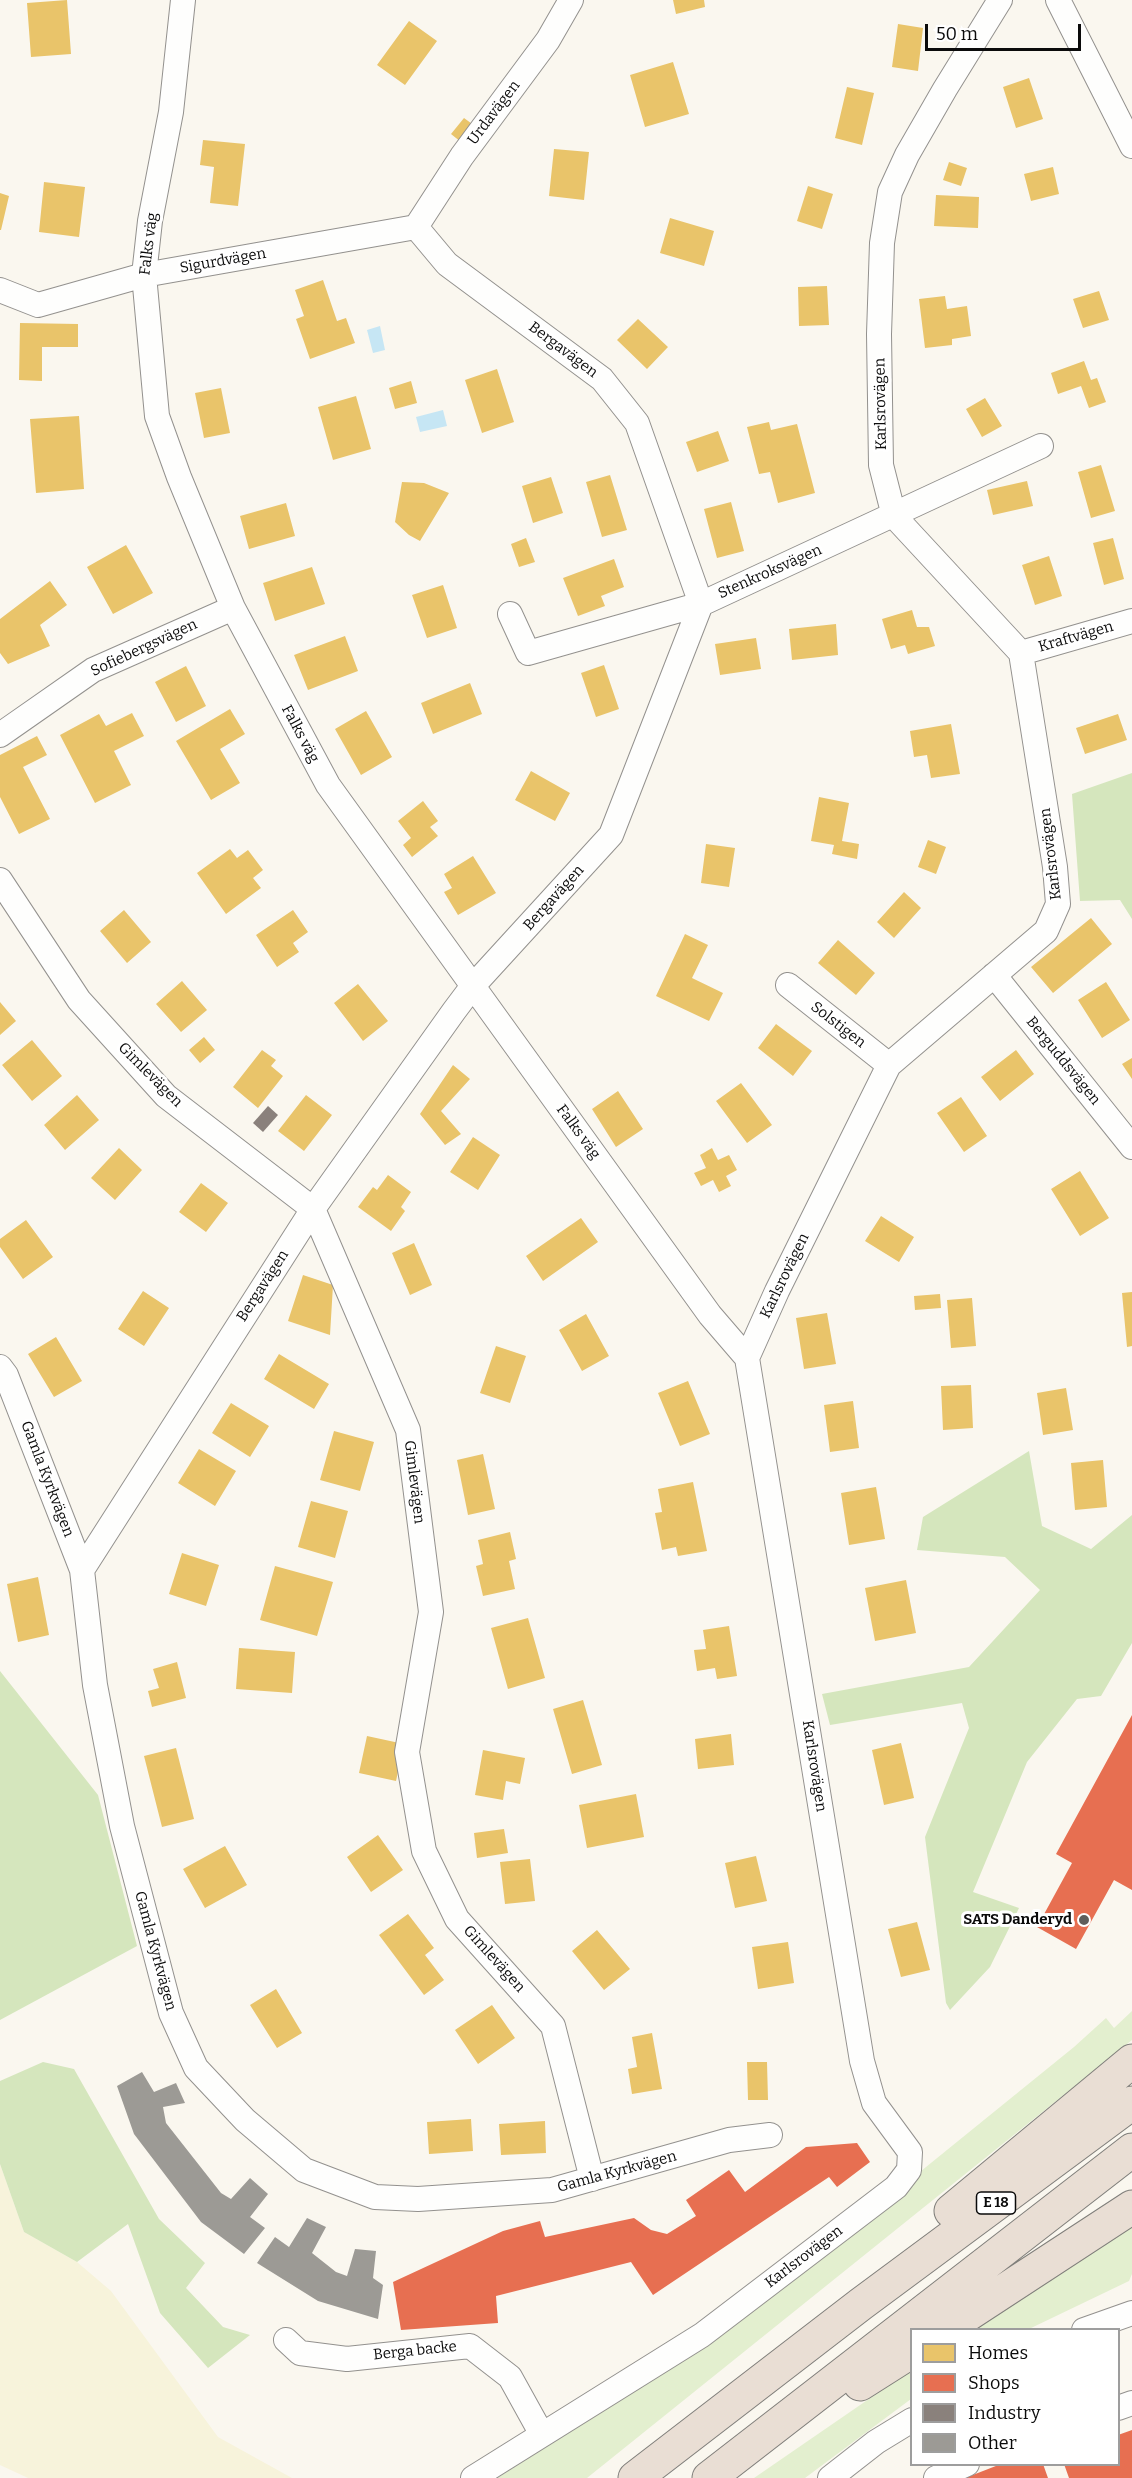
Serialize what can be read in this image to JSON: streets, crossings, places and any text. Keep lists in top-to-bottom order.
{
  "streets": {
    "highway": ["E 18"],
    "street": [
      "Urdavägen",
      "Falks väg",
      "Sigurdvägen",
      "Bergavägen",
      "Karlsrovägen",
      "Stenkroksvägen",
      "Kraftvägen",
      "Sofiebergsvägen",
      "Solstigen",
      "Berguddsvägen",
      "Gimlevägen",
      "Gamla Kyrkvägen",
      "Berga backe"
    ]
  },
  "crossings": [
    ["Urdavägen", "Sigurdvägen"],
    ["Urdavägen", "Bergavägen"],
    ["Falks väg", "Sigurdvägen"],
    ["Falks väg", "Bergavägen"],
    ["Falks väg", "Karlsrovägen"],
    ["Falks väg", "Sofiebergsvägen"],
    ["Sigurdvägen", "Bergavägen"],
    ["Bergavägen", "Stenkroksvägen"],
    ["Bergavägen", "Gimlevägen"],
    ["Bergavägen", "Gamla Kyrkvägen"],
    ["Karlsrovägen", "Stenkroksvägen"],
    ["Karlsrovägen", "Kraftvägen"],
    ["Karlsrovägen", "Solstigen"],
    ["Karlsrovägen", "Berguddsvägen"],
    ["Karlsrovägen", "Berga backe"],
    ["Gimlevägen", "Gamla Kyrkvägen"]
  ],
  "places": ["SATS Danderyd"],
  "legend": [
    "Homes",
    "Shops",
    "Industry",
    "Other"
  ],
  "scale_bar": "50 m"
}
